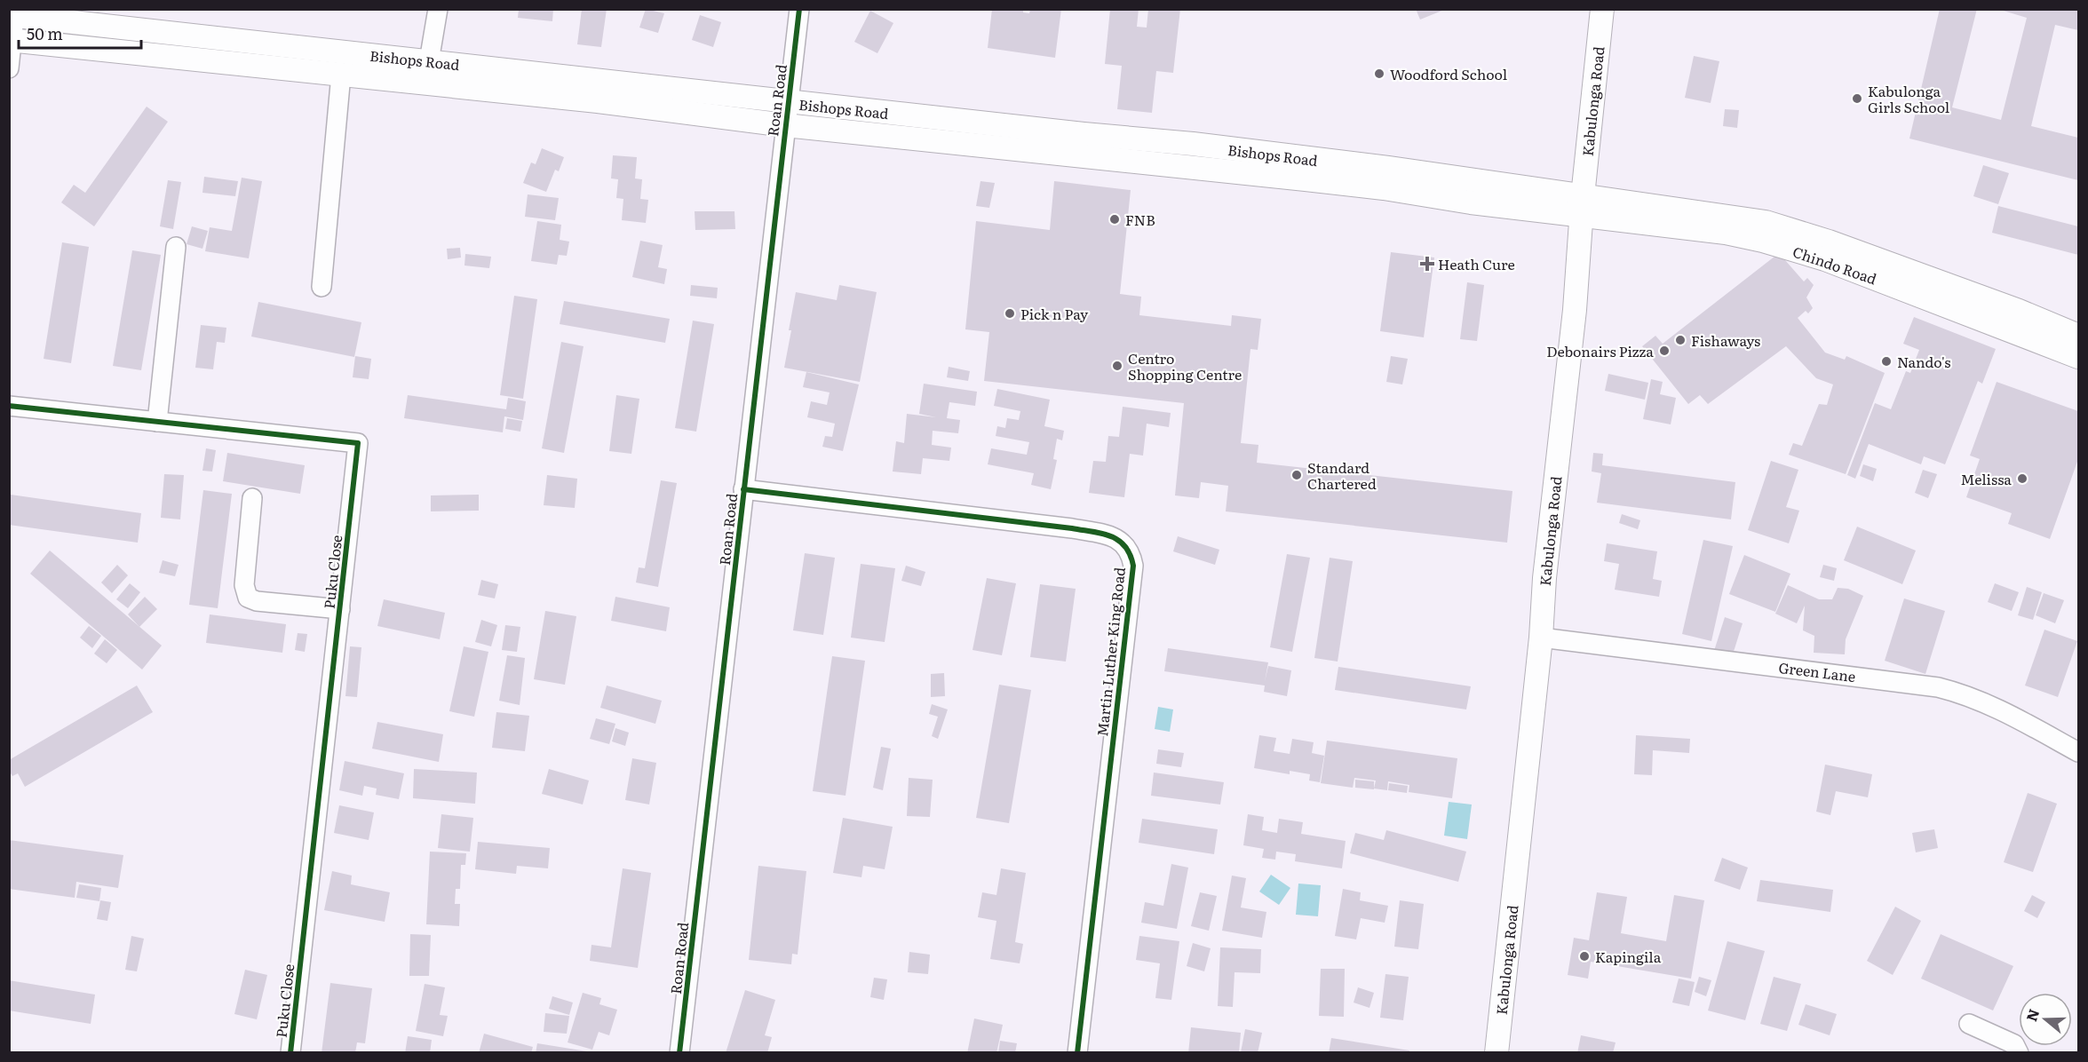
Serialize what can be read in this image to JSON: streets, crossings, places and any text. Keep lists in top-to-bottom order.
{
  "streets": {
    "main road": ["Bishops Road", "Kabulonga Road", "Chindo Road"],
    "street": [
      "Roan Road",
      "Puku Close",
      "Martin Luther King Road",
      "Green Lane"
    ]
  },
  "crossings": [
    ["Bishops Road", "Roan Road"],
    ["Bishops Road", "Kabulonga Road"],
    ["Bishops Road", "Chindo Road"],
    ["Roan Road", "Martin Luther King Road"],
    ["Kabulonga Road", "Chindo Road"],
    ["Kabulonga Road", "Green Lane"]
  ],
  "places": {
    "other": [
      "Woodford School",
      "Kabulonga Girls School",
      "FNB",
      "Pick n Pay",
      "Fishaways",
      "Debonairs Pizza",
      "Nando's",
      "Centro Shopping Centre",
      "Standard Chartered",
      "Melissa",
      "Kapingila"
    ],
    "health": ["Heath Cure"]
  },
  "scale_bar": "50 m",
  "north": "left"
}
